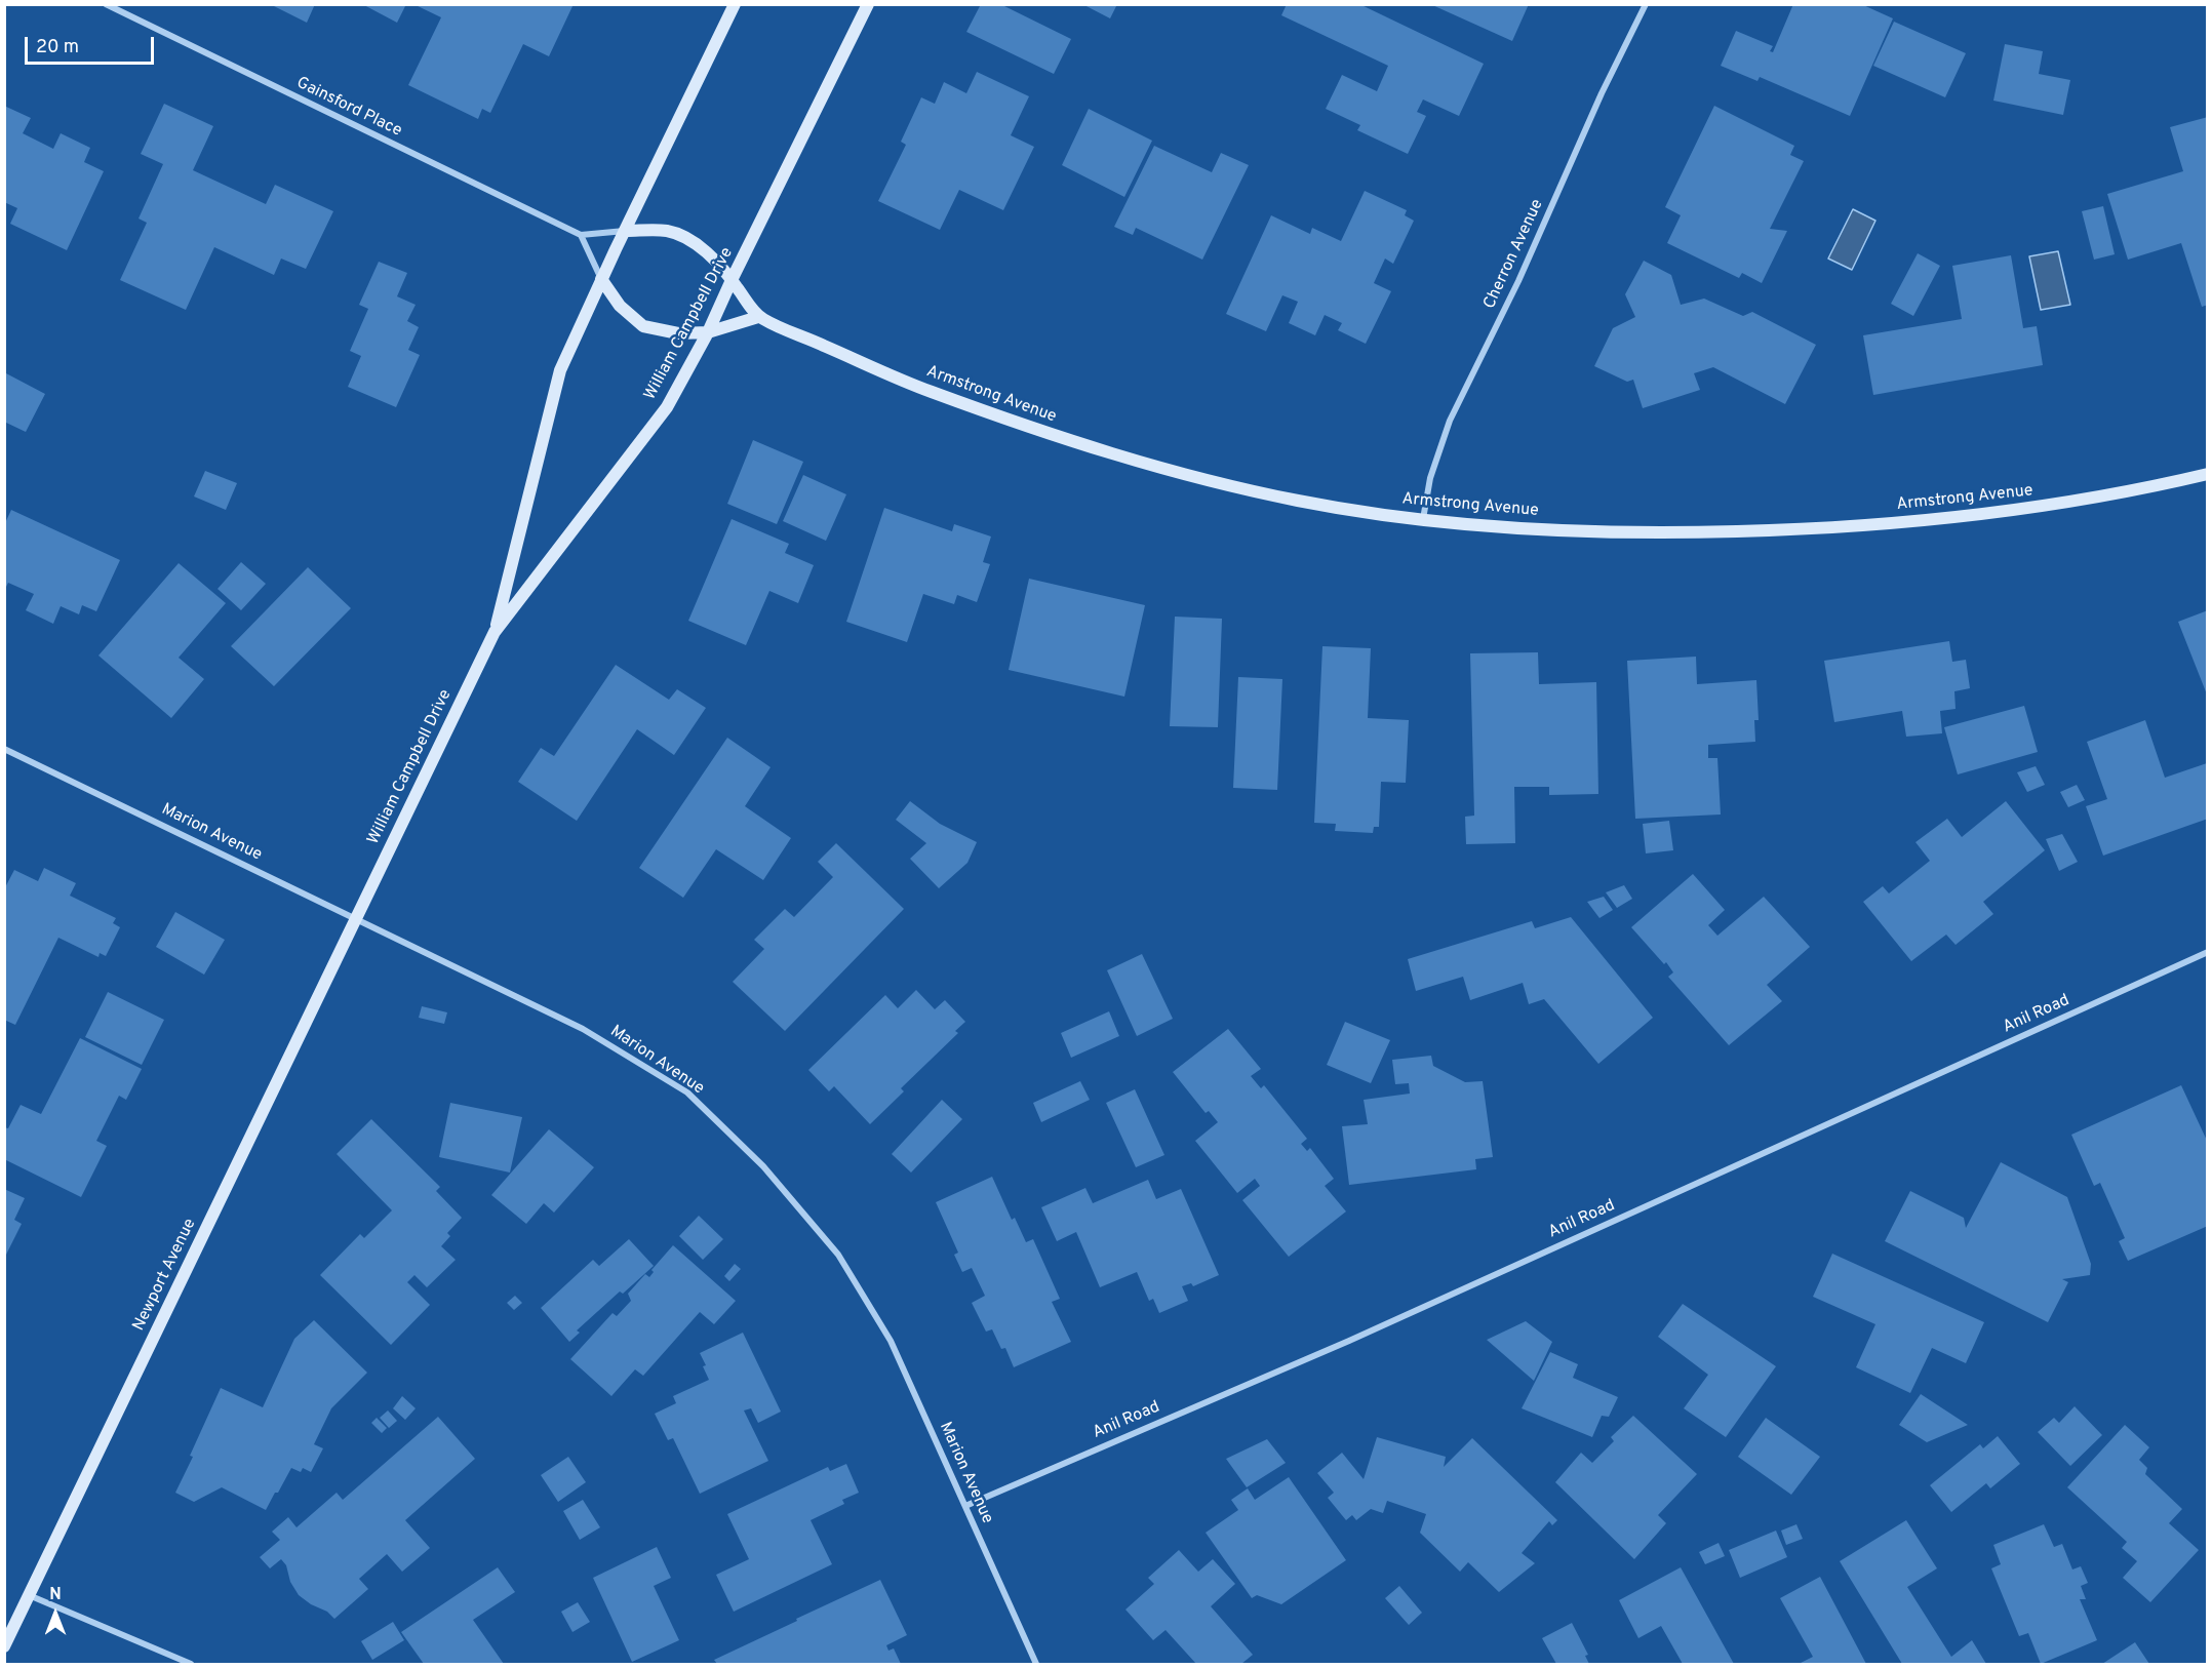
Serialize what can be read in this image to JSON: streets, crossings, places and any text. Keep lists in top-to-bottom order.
{
  "streets": {
    "street": [
      "Gainsford Place",
      "Cherron Avenue",
      "William Campbell Drive",
      "Armstrong Avenue",
      "Marion Avenue",
      "Anil Road",
      "Newport Avenue"
    ]
  },
  "crossings": [
    ["Cherron Avenue", "Armstrong Avenue"],
    ["William Campbell Drive", "Marion Avenue"],
    ["William Campbell Drive", "Newport Avenue"],
    ["Marion Avenue", "Anil Road"],
    ["Marion Avenue", "Newport Avenue"]
  ],
  "scale_bar": "20 m",
  "north": "top"
}
